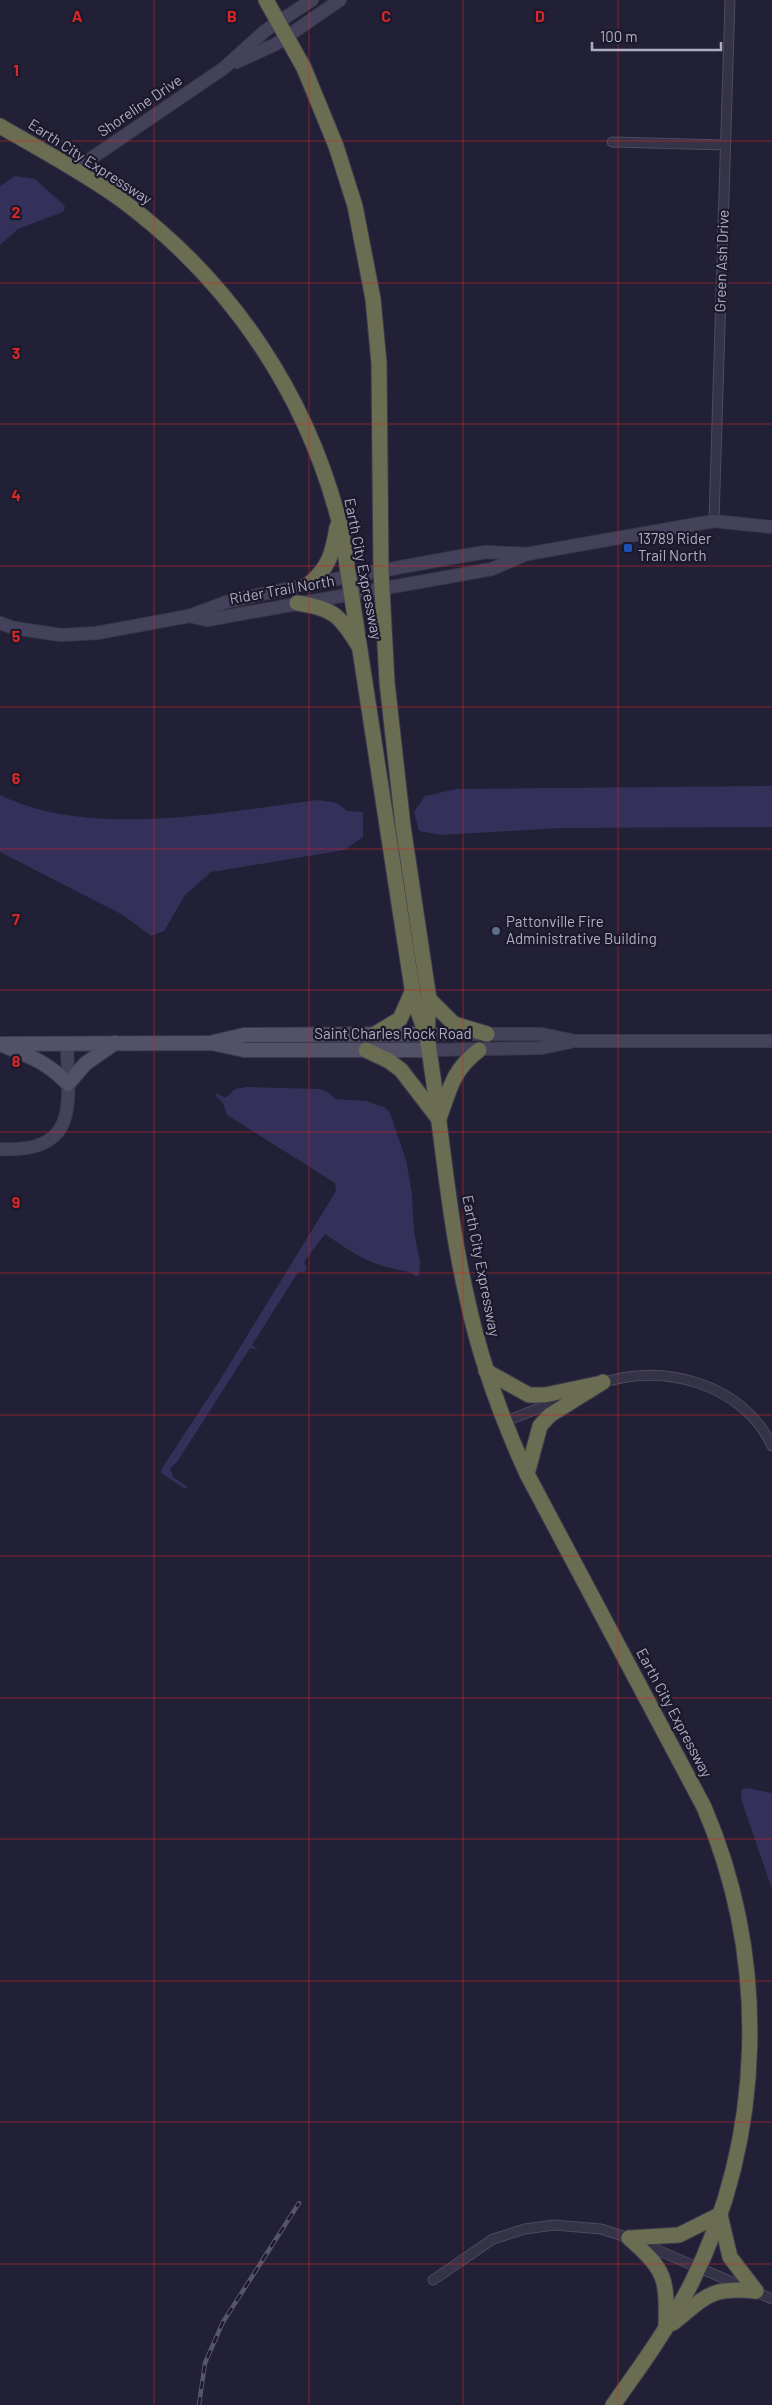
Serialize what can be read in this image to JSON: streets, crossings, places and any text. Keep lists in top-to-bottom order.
{
  "streets": {
    "highway": ["Earth City Expressway"],
    "main road": ["Saint Charles Rock Road"],
    "street": ["Shoreline Drive", "Green Ash Drive", "Rider Trail North"]
  },
  "crossings": [
    ["Shoreline Drive", "Earth City Expressway"],
    ["Earth City Expressway", "Rider Trail North"],
    ["Earth City Expressway", "Saint Charles Rock Road"],
    ["Green Ash Drive", "Rider Trail North"]
  ],
  "places": {
    "transit": ["13789 Rider Trail North"],
    "other": ["Pattonville Fire Administrative Building"]
  },
  "scale_bar": "100 m",
  "grid": {
    "columns": [
      "A",
      "B",
      "C",
      "D"
    ],
    "rows": [
      "1",
      "2",
      "3",
      "4",
      "5",
      "6",
      "7",
      "8",
      "9"
    ]
  }
}
